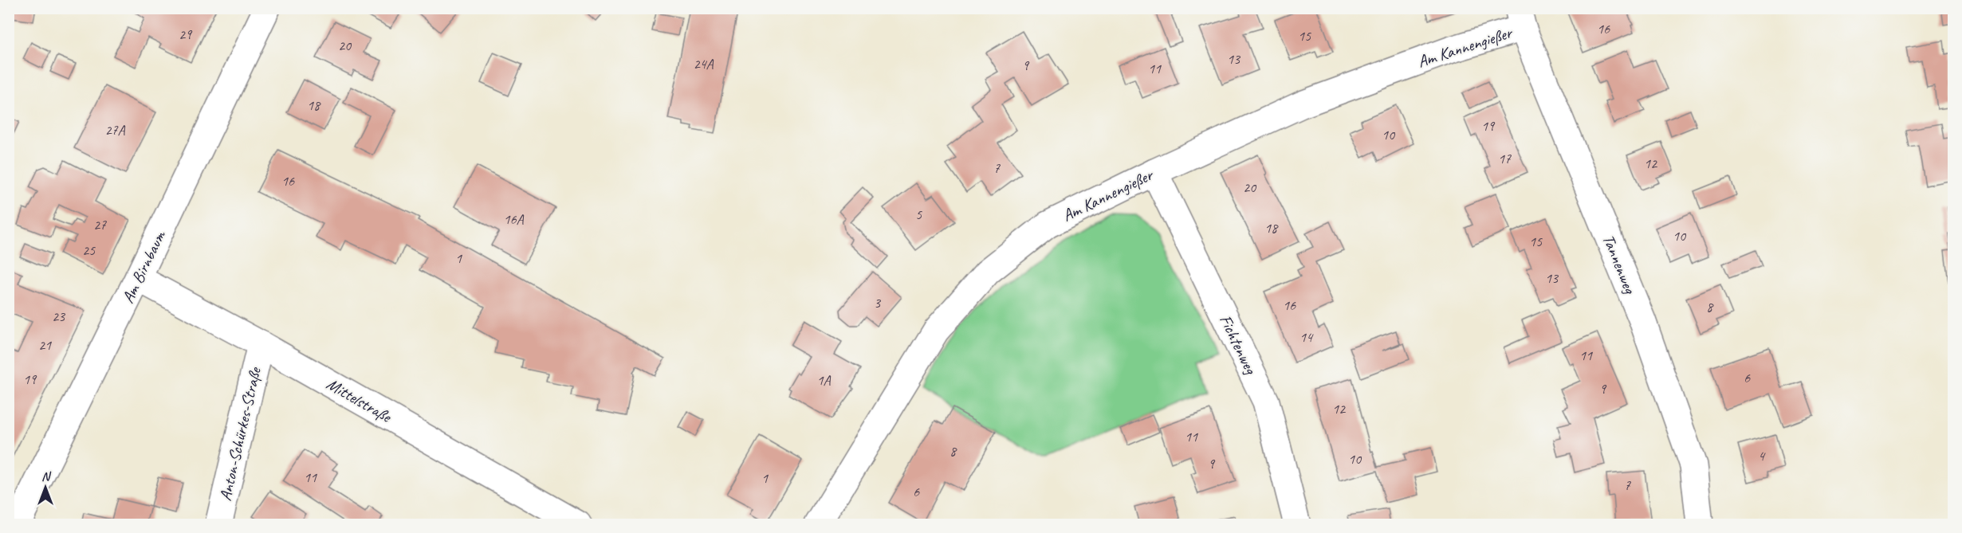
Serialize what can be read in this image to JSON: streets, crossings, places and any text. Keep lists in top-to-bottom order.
{
  "streets": {
    "street": [
      "Am Kannengießer",
      "Tannenweg",
      "Am Birnbaum",
      "Fichtenweg",
      "Mittelstraße",
      "Anton-Schürkes-Straße"
    ]
  },
  "crossings": [
    ["Am Kannengießer", "Tannenweg"],
    ["Am Kannengießer", "Fichtenweg"],
    ["Am Birnbaum", "Mittelstraße"],
    ["Mittelstraße", "Anton-Schürkes-Straße"]
  ],
  "house_numbers": [
    "16",
    "29",
    "15",
    "20",
    "13",
    "24A",
    "9",
    "11",
    "18",
    "19",
    "27A",
    "10",
    "17",
    "12",
    "7",
    "16",
    "20",
    "5",
    "16A",
    "27",
    "18",
    "10",
    "15",
    "25",
    "1",
    "13",
    "3",
    "16",
    "8",
    "23",
    "14",
    "21",
    "11",
    "6",
    "19",
    "1A",
    "9",
    "12",
    "11",
    "8",
    "4",
    "10",
    "9",
    "11",
    "1",
    "7",
    "6"
  ],
  "north": "top"
}
